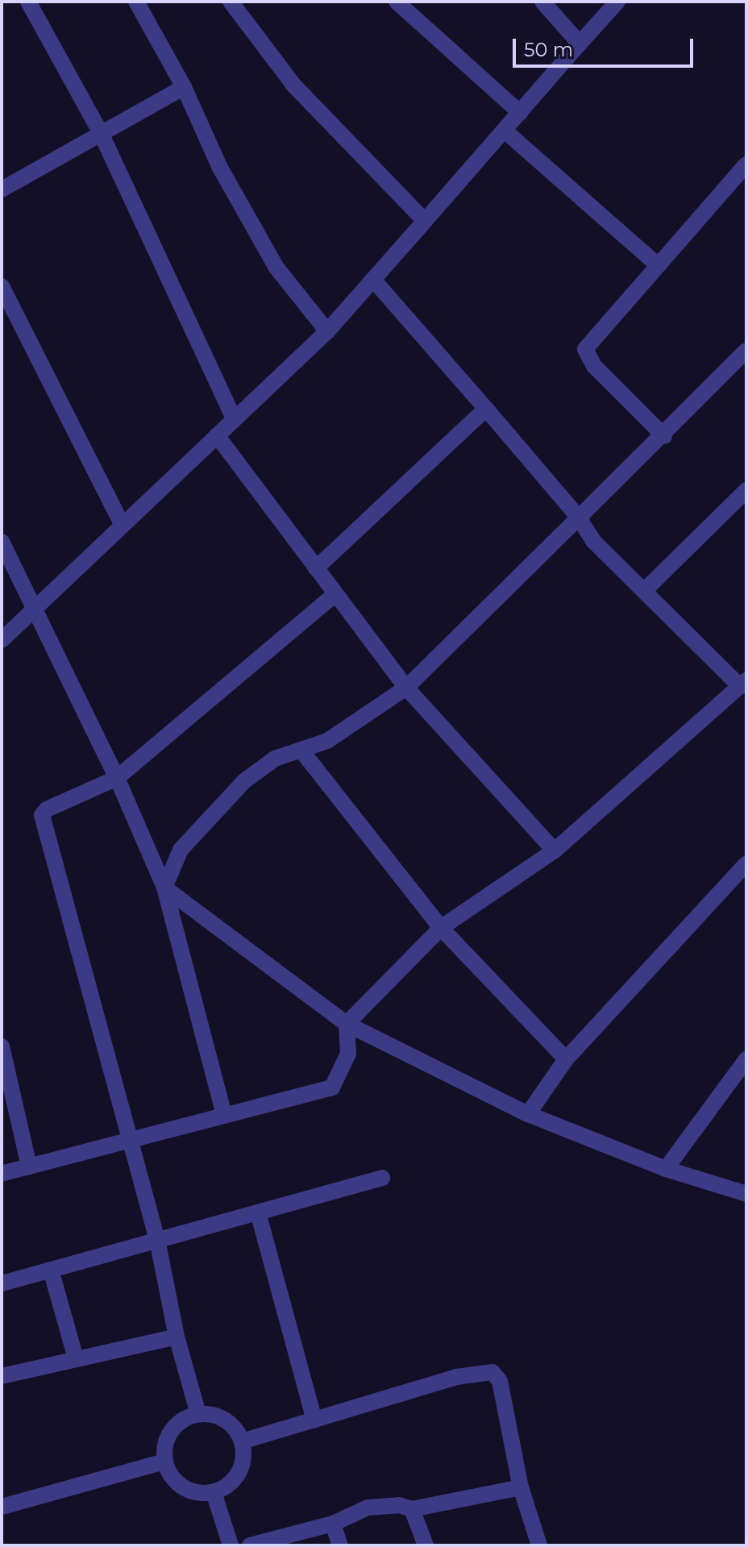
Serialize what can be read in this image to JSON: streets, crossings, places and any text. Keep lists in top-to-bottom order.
{
  "scale_bar": "50 m"
}
